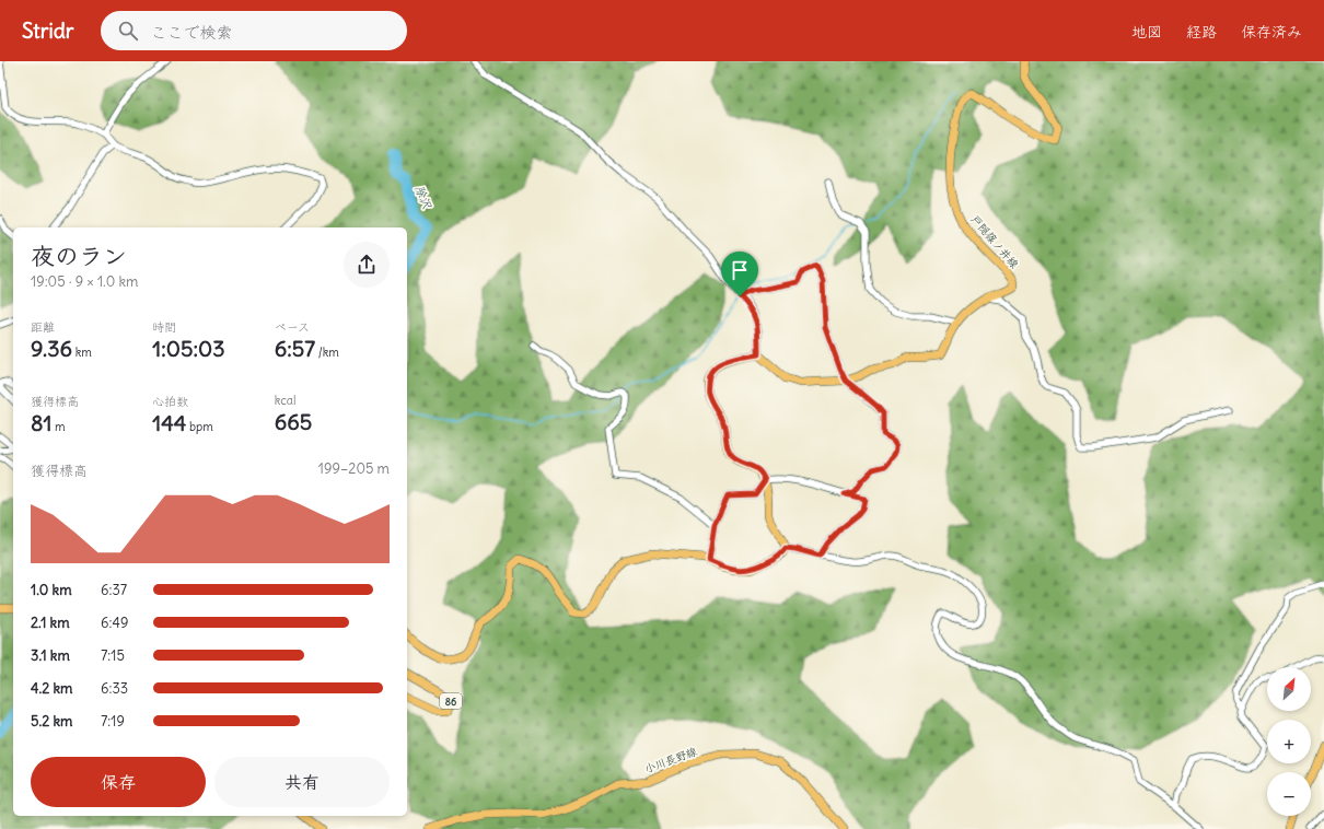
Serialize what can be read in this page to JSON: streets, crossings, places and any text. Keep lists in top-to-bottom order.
{
  "streets": {
    "main road": ["戸隠篠ノ井線", "86", "小川長野線"]
  },
  "water": ["除沢"],
  "north": "top right",
  "page": {
    "header": "Stridr",
    "search": "ここで検索",
    "nav": ["地図", "経路", "保存済み"],
    "heading": ["夜のラン", "19:05 · 9 × 1.0 km"],
    "stats": [
      ["距離", "9.36 km"],
      ["時間", "1:05:03"],
      ["ペース", "6:57 /km"],
      ["獲得標高", "81 m"],
      ["心拍数", "144 bpm"],
      ["kcal", "665"]
    ],
    "chart": ["獲得標高", "199–205 m"],
    "list": [
      {
        "name": "1.0 km",
        "note": "6:37"
      },
      {
        "name": "2.1 km",
        "note": "6:49"
      },
      {
        "name": "3.1 km",
        "note": "7:15"
      },
      {
        "name": "4.2 km",
        "note": "6:33"
      },
      {
        "name": "5.2 km",
        "note": "7:19"
      }
    ],
    "map_buttons": ["+", "−"],
    "buttons": ["保存", "共有"]
  }
}
